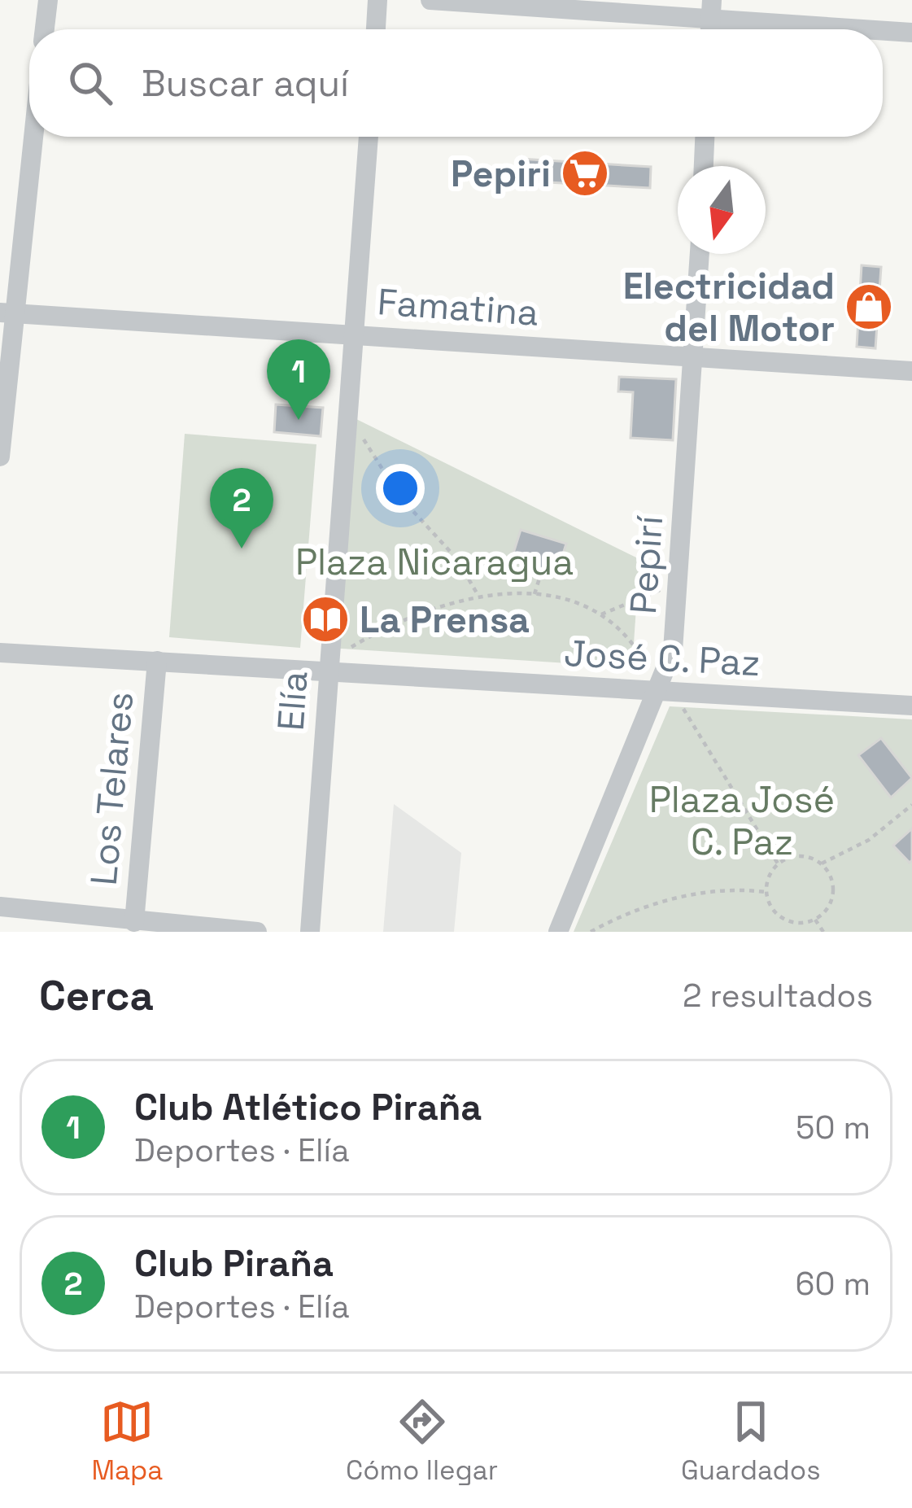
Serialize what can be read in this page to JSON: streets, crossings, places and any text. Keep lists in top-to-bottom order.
{
  "streets": {
    "street": [
      "Famatina",
      "Pepirí",
      "José C. Paz",
      "Elía",
      "Los Telares"
    ]
  },
  "crossings": [
    ["Famatina", "Pepirí"],
    ["Famatina", "Elía"],
    ["Pepirí", "José C. Paz"],
    ["José C. Paz", "Elía"],
    ["José C. Paz", "Los Telares"]
  ],
  "parks": ["Plaza Nicaragua", "Plaza José C. Paz"],
  "places": {
    "supermarket": ["Pepiri"],
    "shop": ["Electricidad del Motor"],
    "library": ["La Prensa"]
  },
  "north": "bottom",
  "page": {
    "search": "Buscar aquí",
    "pins": ["1", "2"],
    "heading": ["Cerca", "2 resultados"],
    "list": [
      {
        "mark": "1",
        "name": "Club Atlético Piraña",
        "note": "Deportes · Elía",
        "value": "50 m"
      },
      {
        "mark": "2",
        "name": "Club Piraña",
        "note": "Deportes · Elía",
        "value": "60 m"
      }
    ],
    "nav": ["Mapa", "Cómo llegar", "Guardados"]
  }
}
